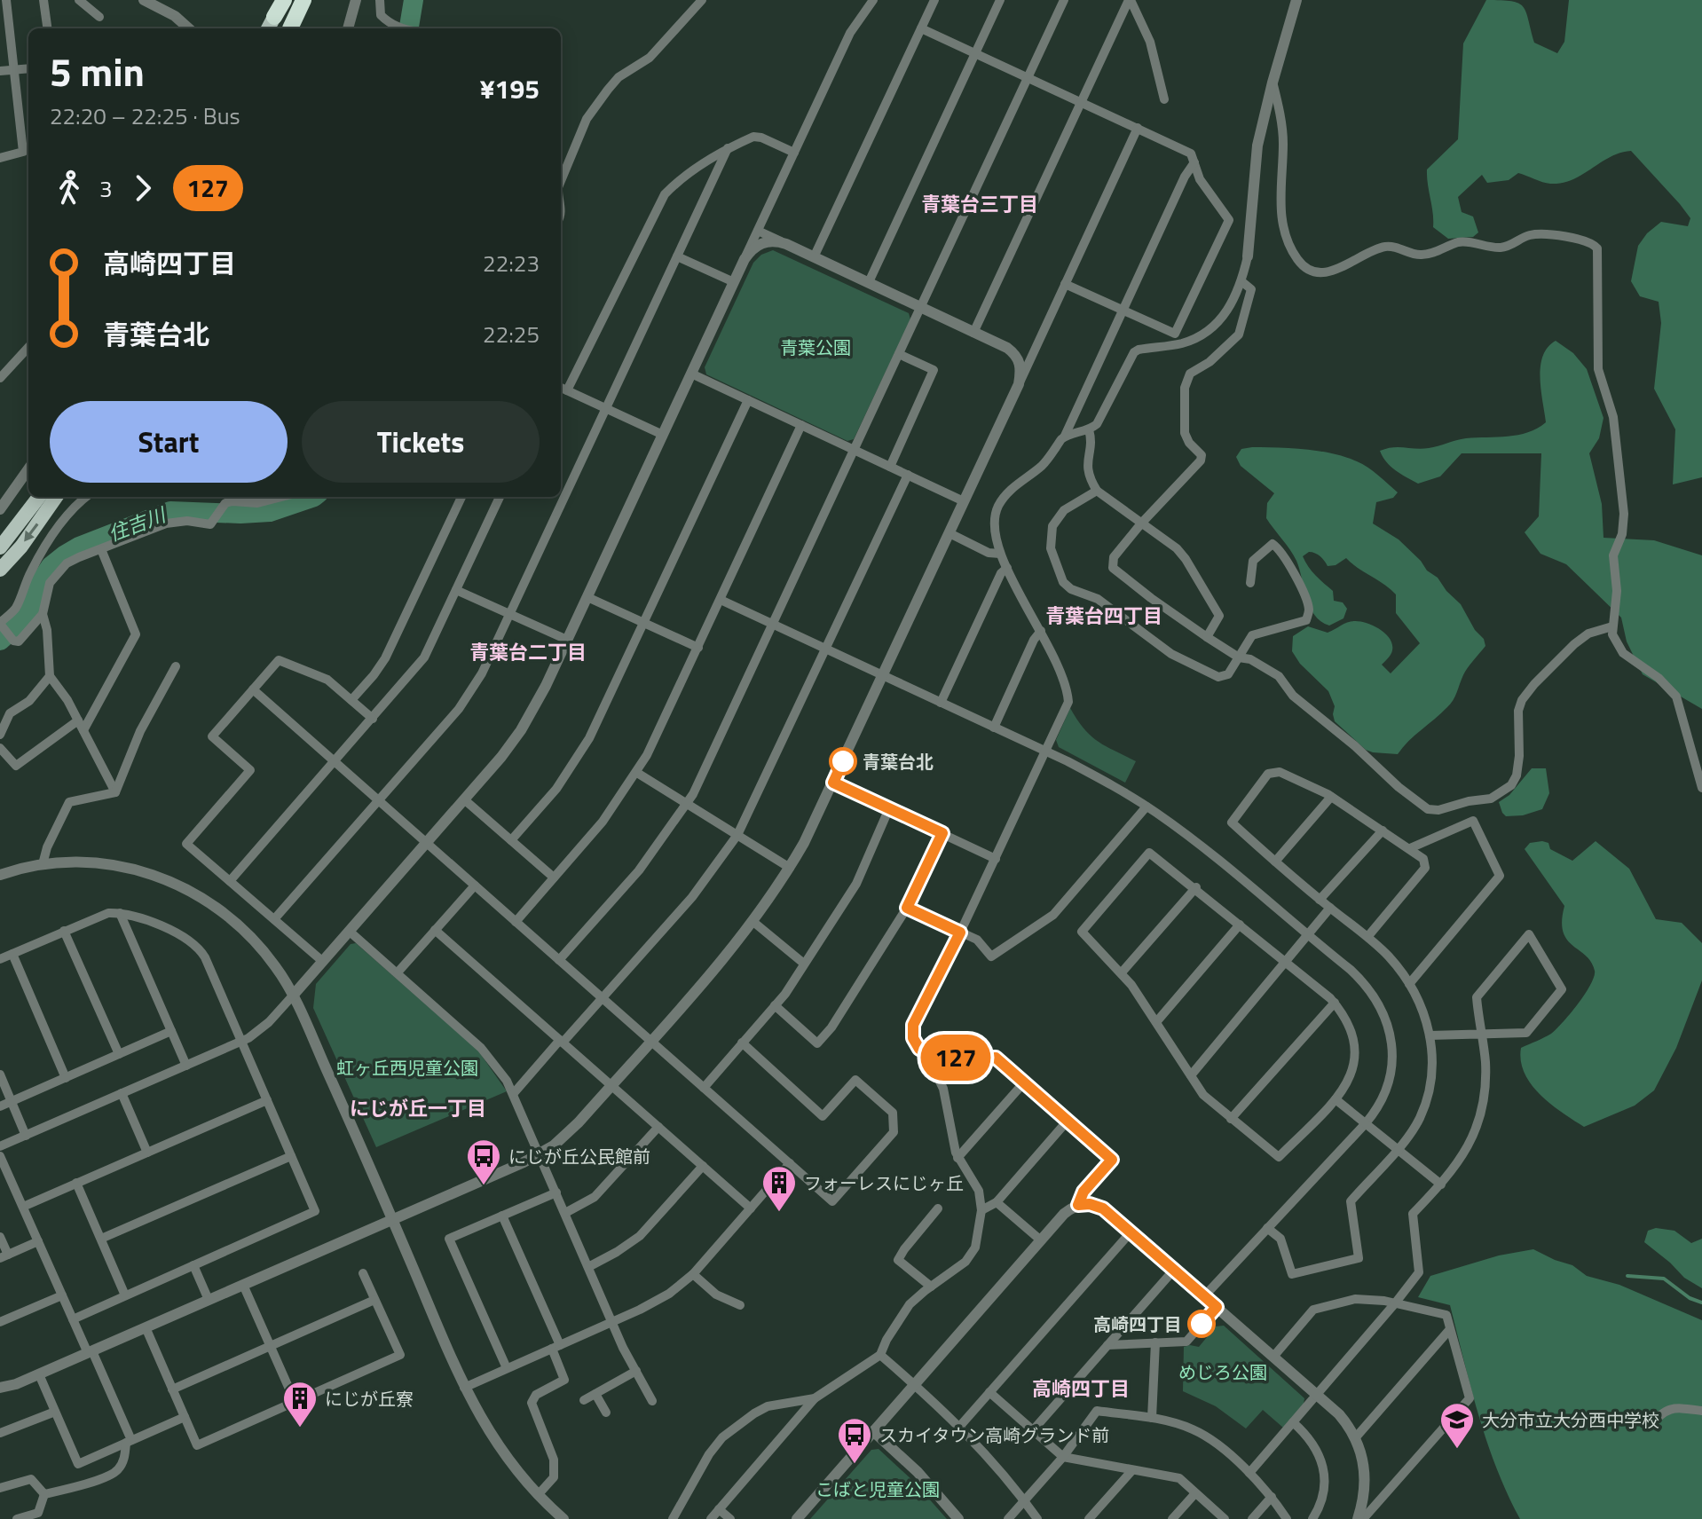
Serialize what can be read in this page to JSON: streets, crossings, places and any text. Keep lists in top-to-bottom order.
{
  "districts": [
    "青葉台三丁目",
    "青葉台四丁目",
    "青葉台二丁目",
    "にじが丘一丁目",
    "高崎四丁目"
  ],
  "water": ["住吉川"],
  "parks": [
    "青葉公園",
    "虹ヶ丘西児童公園",
    "めじろ公園",
    "こばと児童公園"
  ],
  "places": {
    "other": ["青葉台北", "高崎四丁目"],
    "bus stop": ["にじが丘公民館前", "スカイタウン高崎グランド前"],
    "building": ["フォーレスにじヶ丘", "にじが丘寮"],
    "school or university": ["大分市立大分西中学校"]
  },
  "lines": ["bus line 127"],
  "page": {
    "on_map": "127",
    "heading": ["5 min", "22:20 – 22:25 · Bus", "¥195"],
    "legs": ["3", "127"],
    "list": [
      {
        "name": "高崎四丁目",
        "value": "22:23"
      },
      {
        "name": "青葉台北",
        "value": "22:25"
      }
    ],
    "buttons": ["Start", "Tickets"]
  }
}
